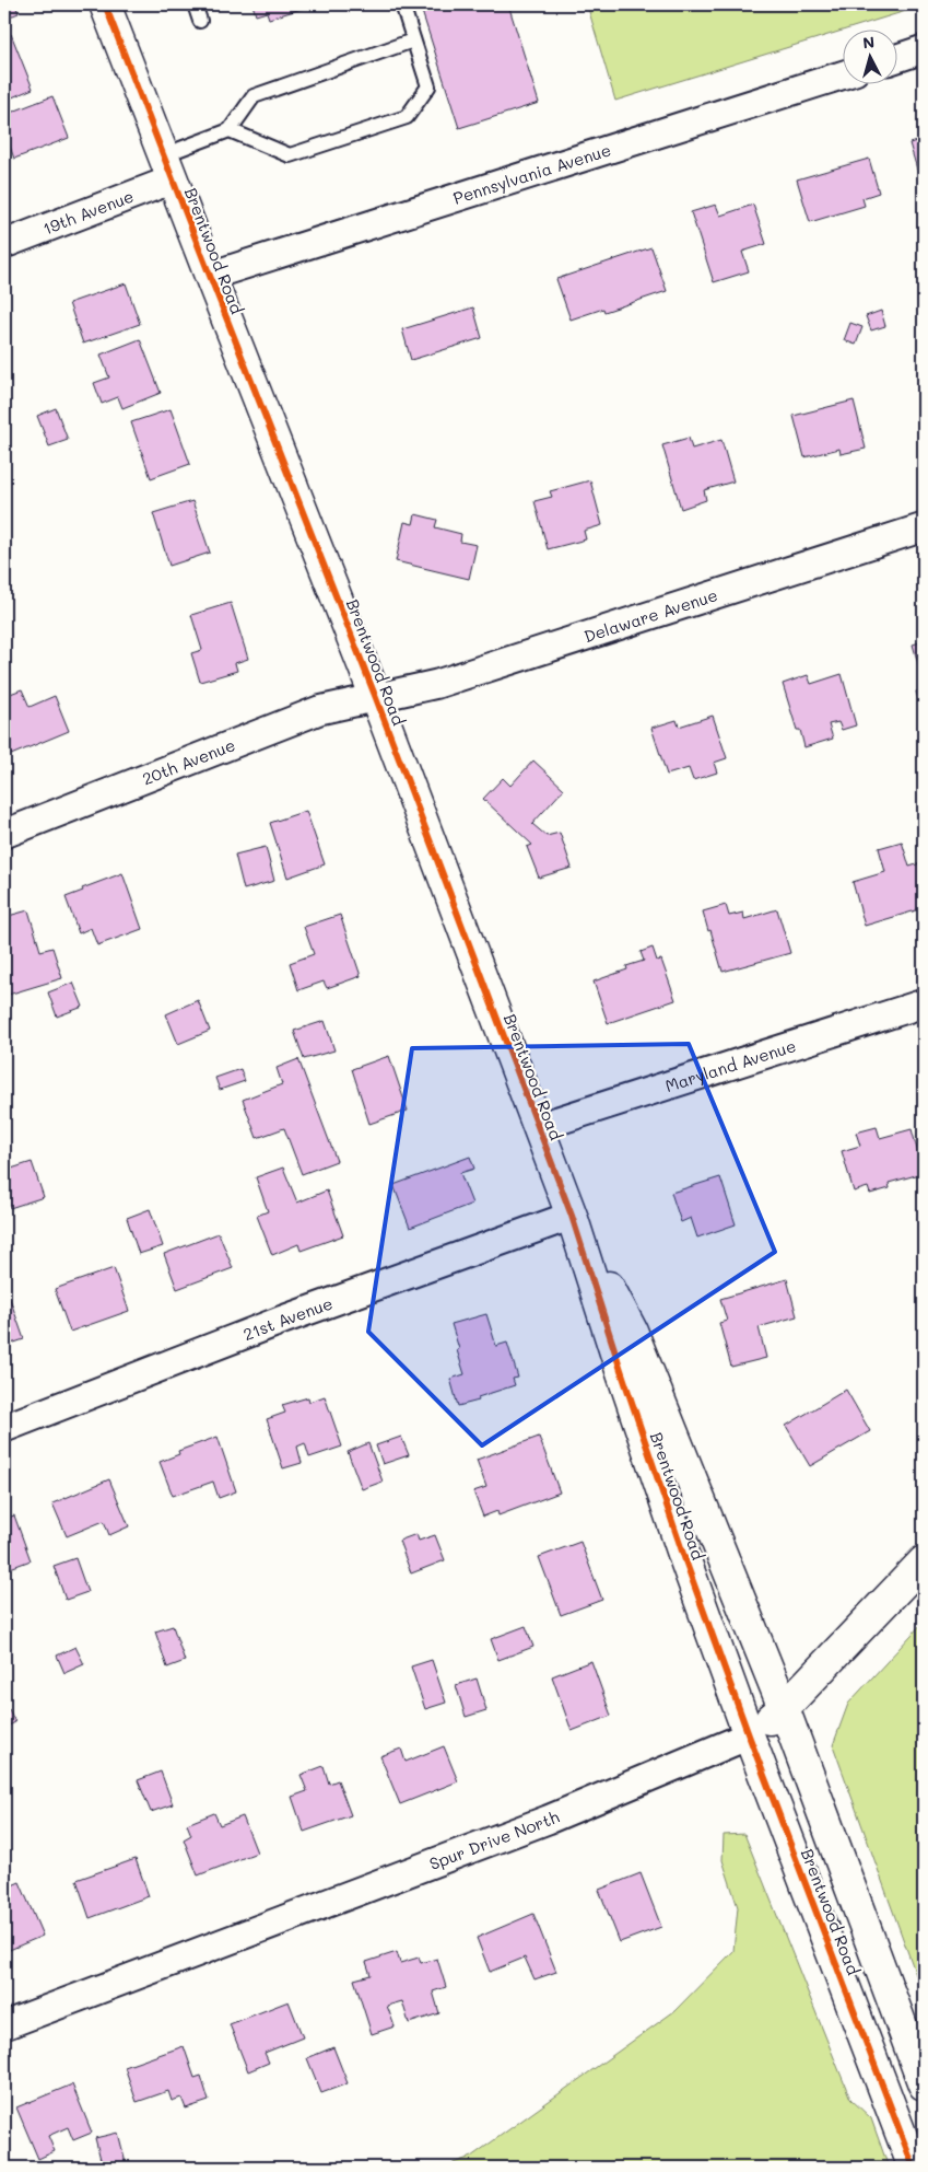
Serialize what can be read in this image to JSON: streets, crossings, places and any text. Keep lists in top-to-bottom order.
{
  "streets": {
    "street": [
      "Pennsylvania Avenue",
      "19th Avenue",
      "Brentwood Road",
      "Delaware Avenue",
      "20th Avenue",
      "Maryland Avenue",
      "21st Avenue",
      "Spur Drive North"
    ]
  },
  "crossings": [
    ["Pennsylvania Avenue", "Brentwood Road"],
    ["19th Avenue", "Brentwood Road"],
    ["Brentwood Road", "Delaware Avenue"],
    ["Brentwood Road", "20th Avenue"],
    ["Brentwood Road", "Maryland Avenue"],
    ["Brentwood Road", "21st Avenue"],
    ["Brentwood Road", "Spur Drive North"],
    ["Delaware Avenue", "20th Avenue"]
  ],
  "north": "top"
}
